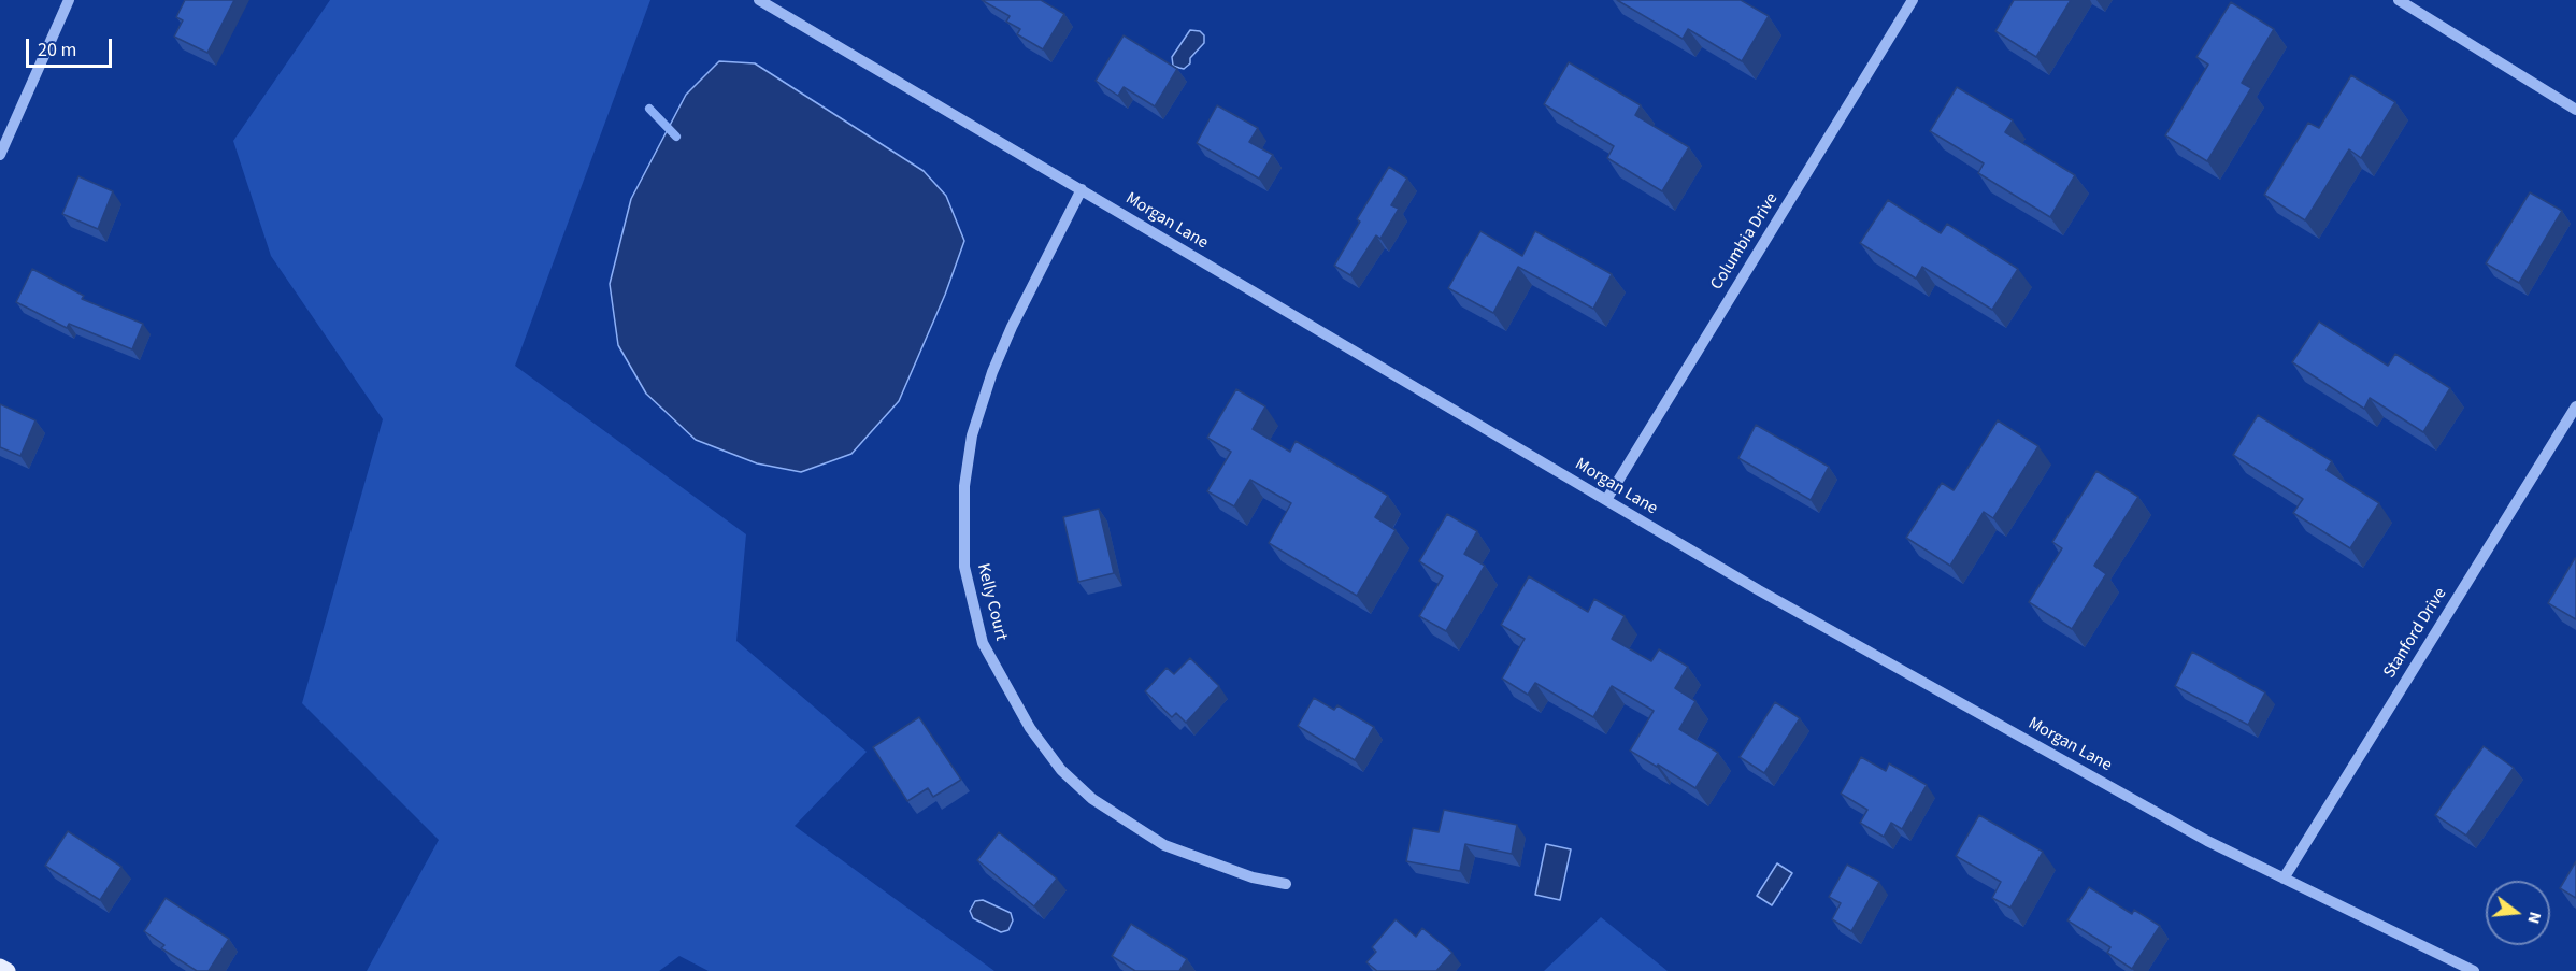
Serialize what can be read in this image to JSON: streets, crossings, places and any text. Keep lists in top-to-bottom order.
{
  "streets": {
    "street": [
      "Morgan Lane",
      "Columbia Drive",
      "Kelly Court",
      "Stanford Drive"
    ]
  },
  "crossings": [
    ["Morgan Lane", "Columbia Drive"],
    ["Morgan Lane", "Kelly Court"],
    ["Morgan Lane", "Stanford Drive"]
  ],
  "scale_bar": "20 m",
  "north": "right"
}
